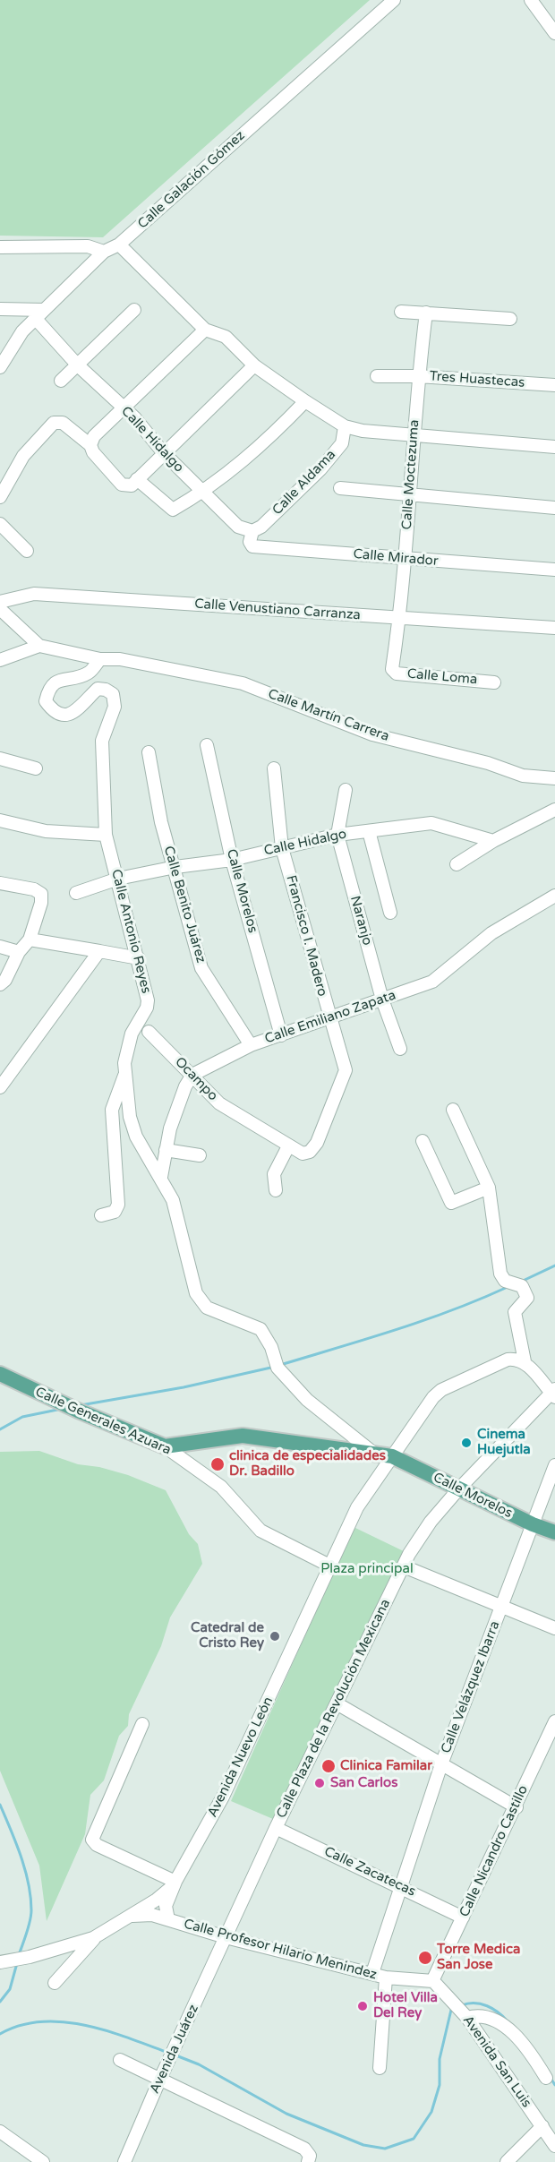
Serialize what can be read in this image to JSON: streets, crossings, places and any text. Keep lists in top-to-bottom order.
{
  "streets": {
    "main road": ["Calle Morelos", "Calle Generales Azuara"],
    "street": [
      "Calle Galación Gómez",
      "Tres Huastecas",
      "Calle Hidalgo",
      "Calle Moctezuma",
      "Calle Aldama",
      "Calle Mirador",
      "Calle Venustiano Carranza",
      "Calle Loma",
      "Calle Martín Carrera",
      "Calle Benito Juárez",
      "Naranjo",
      "Calle Antonio Reyes",
      "Francisco I. Madero",
      "Calle Emiliano Zapata",
      "Ocampo",
      "Calle Velázquez Ibarra",
      "Calle Plaza de la Revolución Mexicana",
      "Avenida Nuevo León",
      "Calle Nicandro Castillo",
      "Calle Zacatecas",
      "Calle Profesor Hilario Menindez",
      "Avenida Juárez",
      "Avenida San Luis"
    ]
  },
  "crossings": [
    ["Calle Galación Gómez", "Calle Hidalgo"],
    ["Tres Huastecas", "Calle Moctezuma"],
    ["Calle Hidalgo", "Calle Aldama"],
    ["Calle Hidalgo", "Calle Mirador"],
    ["Calle Hidalgo", "Calle Morelos"],
    ["Calle Hidalgo", "Calle Benito Juárez"],
    ["Calle Hidalgo", "Naranjo"],
    ["Calle Hidalgo", "Calle Antonio Reyes"],
    ["Calle Hidalgo", "Francisco I. Madero"],
    ["Calle Moctezuma", "Calle Mirador"],
    ["Calle Moctezuma", "Calle Venustiano Carranza"],
    ["Calle Moctezuma", "Calle Loma"],
    ["Calle Aldama", "Calle Mirador"],
    ["Calle Martín Carrera", "Calle Antonio Reyes"],
    ["Calle Morelos", "Calle Antonio Reyes"],
    ["Calle Morelos", "Calle Emiliano Zapata"],
    ["Calle Morelos", "Calle Generales Azuara"],
    ["Calle Morelos", "Calle Velázquez Ibarra"],
    ["Calle Morelos", "Calle Plaza de la Revolución Mexicana"],
    ["Calle Morelos", "Avenida Nuevo León"],
    ["Calle Benito Juárez", "Calle Emiliano Zapata"],
    ["Naranjo", "Calle Emiliano Zapata"],
    ["Francisco I. Madero", "Calle Emiliano Zapata"],
    ["Francisco I. Madero", "Ocampo"],
    ["Calle Emiliano Zapata", "Ocampo"],
    ["Calle Generales Azuara", "Avenida Nuevo León"],
    ["Calle Velázquez Ibarra", "Calle Zacatecas"],
    ["Calle Velázquez Ibarra", "Calle Profesor Hilario Menindez"],
    ["Calle Plaza de la Revolución Mexicana", "Calle Zacatecas"],
    ["Calle Plaza de la Revolución Mexicana", "Calle Profesor Hilario Menindez"],
    ["Calle Plaza de la Revolución Mexicana", "Avenida Juárez"],
    ["Avenida Nuevo León", "Calle Profesor Hilario Menindez"],
    ["Calle Nicandro Castillo", "Calle Zacatecas"],
    ["Calle Nicandro Castillo", "Calle Profesor Hilario Menindez"],
    ["Calle Nicandro Castillo", "Avenida San Luis"],
    ["Calle Profesor Hilario Menindez", "Avenida Juárez"],
    ["Calle Profesor Hilario Menindez", "Avenida San Luis"]
  ],
  "parks": ["Plaza principal"],
  "places": [
    "Cinema Huejutla",
    "clinica de especialidades Dr. Badillo",
    "Catedral de Cristo Rey",
    "Clinica Familar",
    "San Carlos",
    "Torre Medica San Jose",
    "Hotel Villa Del Rey"
  ]
}
